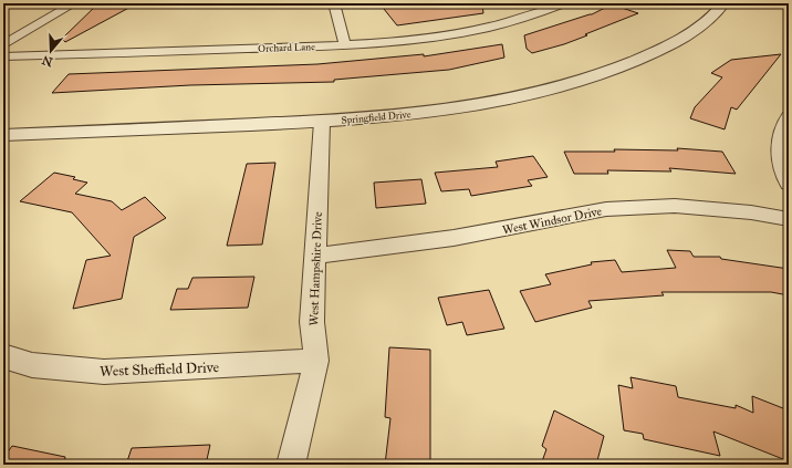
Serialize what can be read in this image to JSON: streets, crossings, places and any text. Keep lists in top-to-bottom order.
{
  "streets": {
    "street": [
      "Orchard Lane",
      "Springfield Drive",
      "West Windsor Drive",
      "West Hampshire Drive",
      "West Sheffield Drive"
    ]
  },
  "crossings": [
    ["Springfield Drive", "West Hampshire Drive"],
    ["West Windsor Drive", "West Hampshire Drive"],
    ["West Hampshire Drive", "West Sheffield Drive"]
  ],
  "north": "bottom"
}
